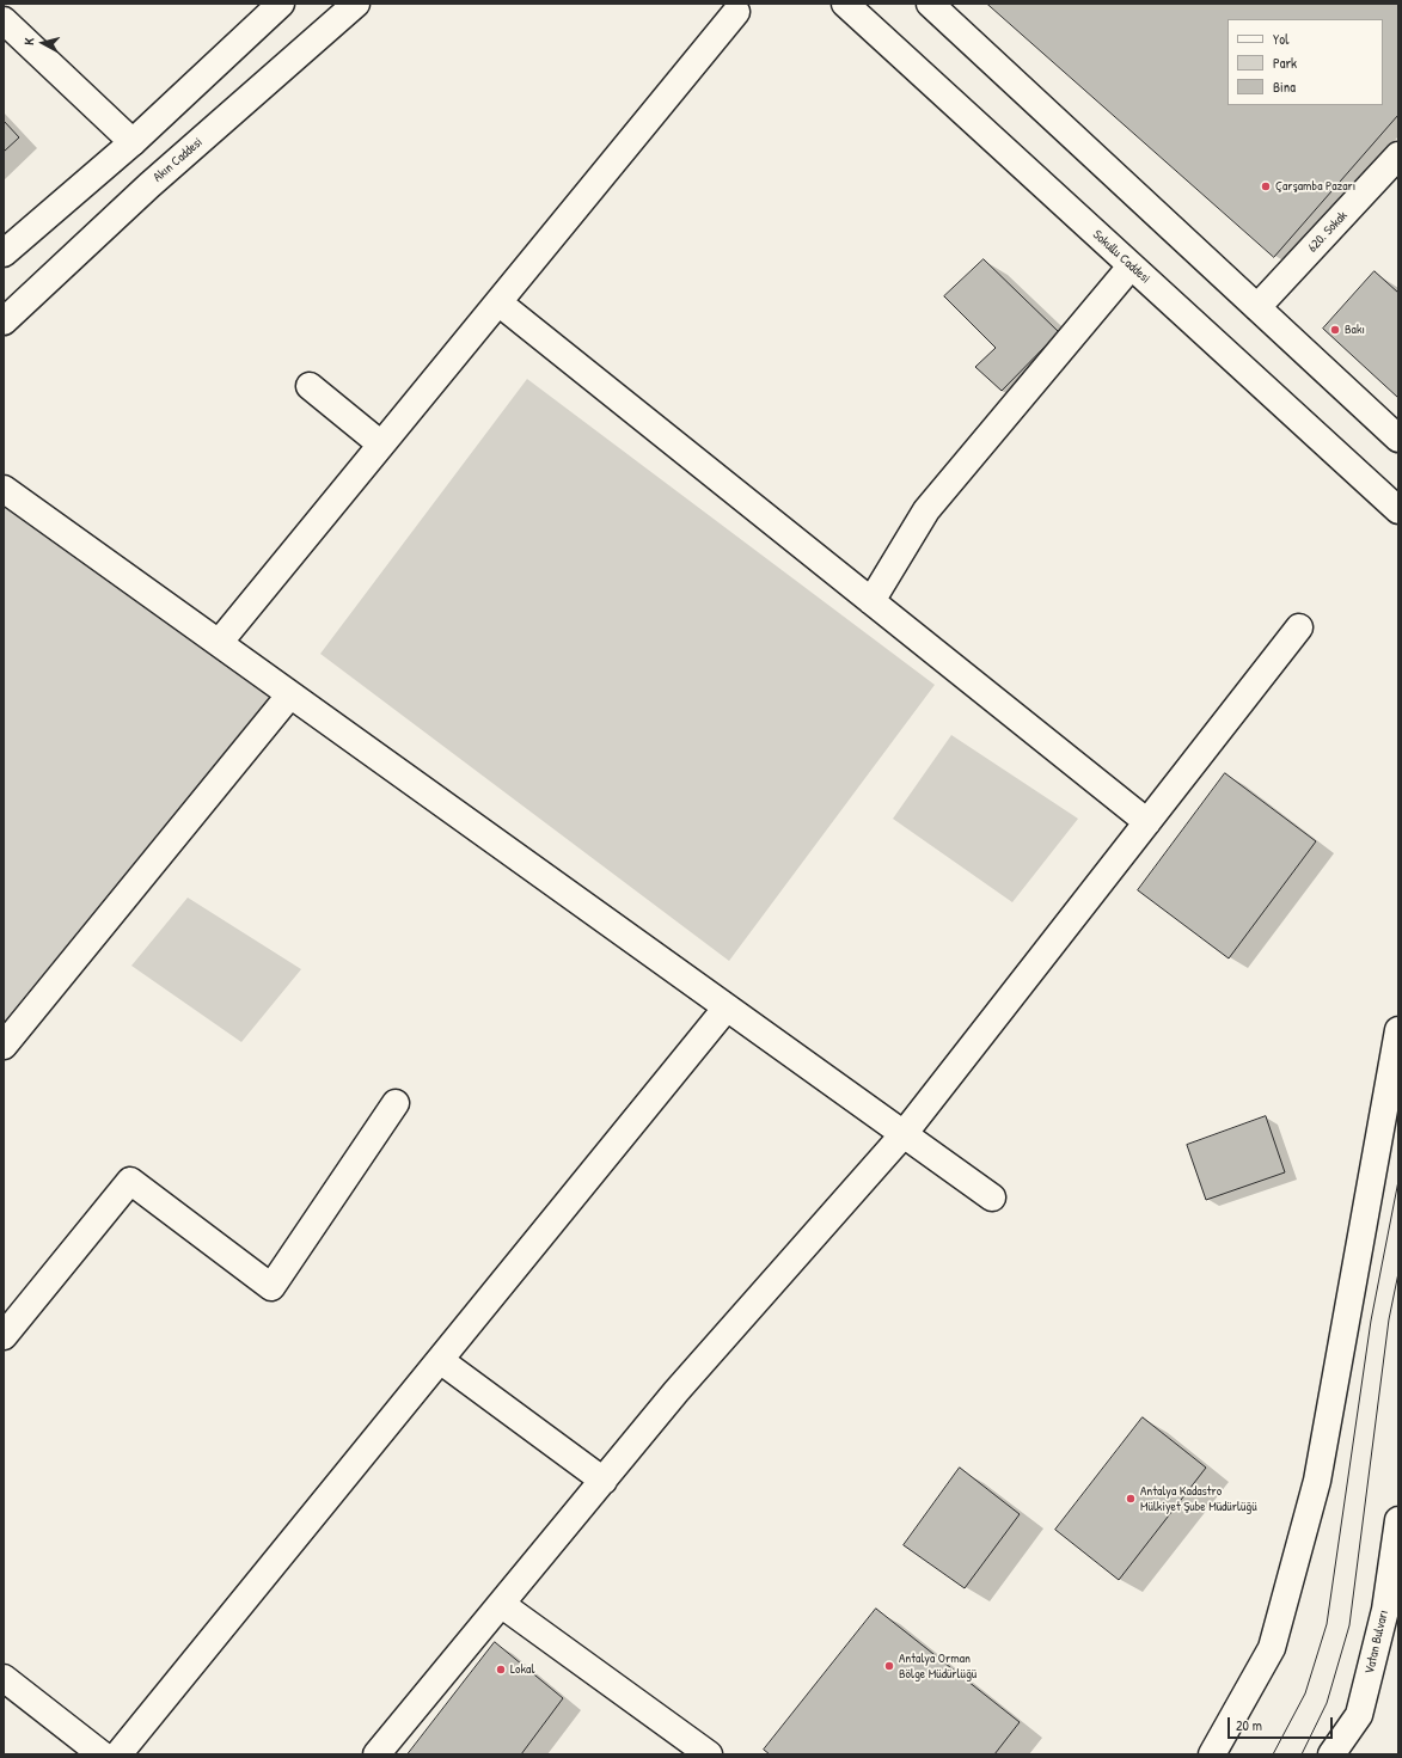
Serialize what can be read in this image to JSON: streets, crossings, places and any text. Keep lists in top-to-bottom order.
{
  "streets": {
    "main road": [
      "Akın Caddesi",
      "620. Sokak",
      "Sokullu Caddesi",
      "Vatan Bulvarı"
    ]
  },
  "places": [
    "Çarşamba Pazarı",
    "Bakı",
    "Antalya Kadastro Mülkiyet Şube Müdürlüğü",
    "Antalya Orman Bölge Müdürlüğü",
    "Lokal"
  ],
  "legend": ["Yol", "Park", "Bina"],
  "scale_bar": "20 m",
  "north": "left"
}
